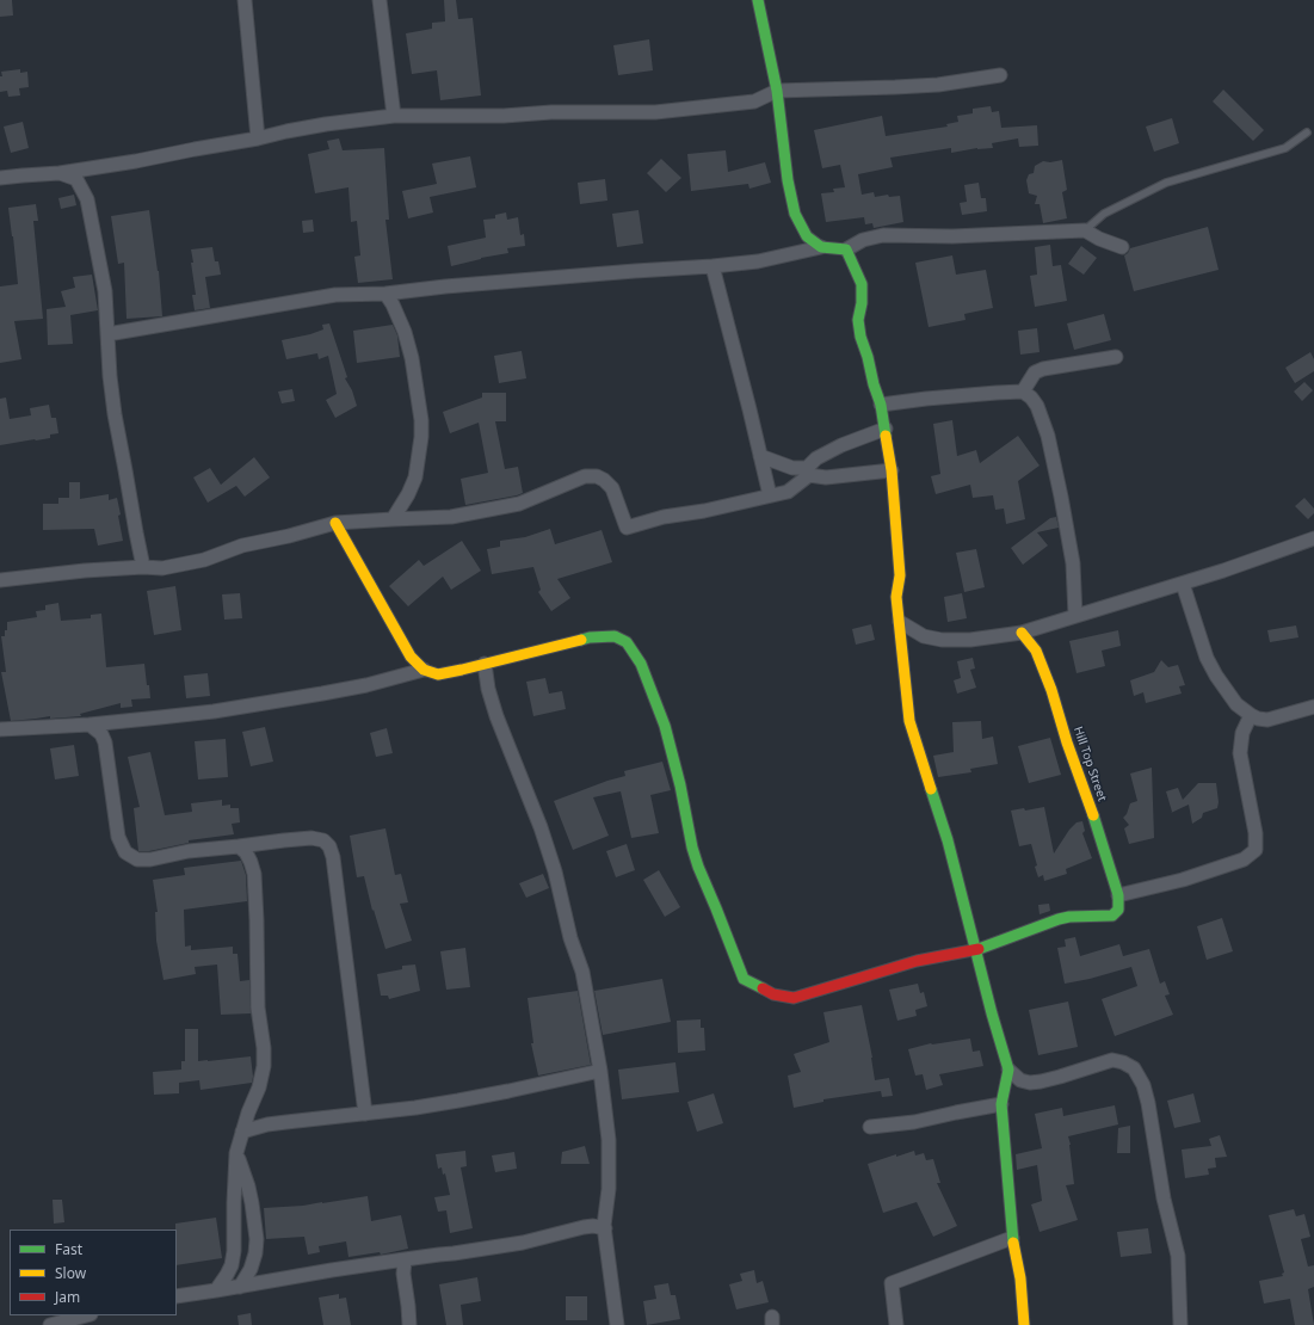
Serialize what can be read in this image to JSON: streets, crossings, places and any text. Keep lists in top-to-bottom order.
{
  "streets": {
    "street": ["Hill Top Street"]
  },
  "legend": ["Fast", "Slow", "Jam"]
}
